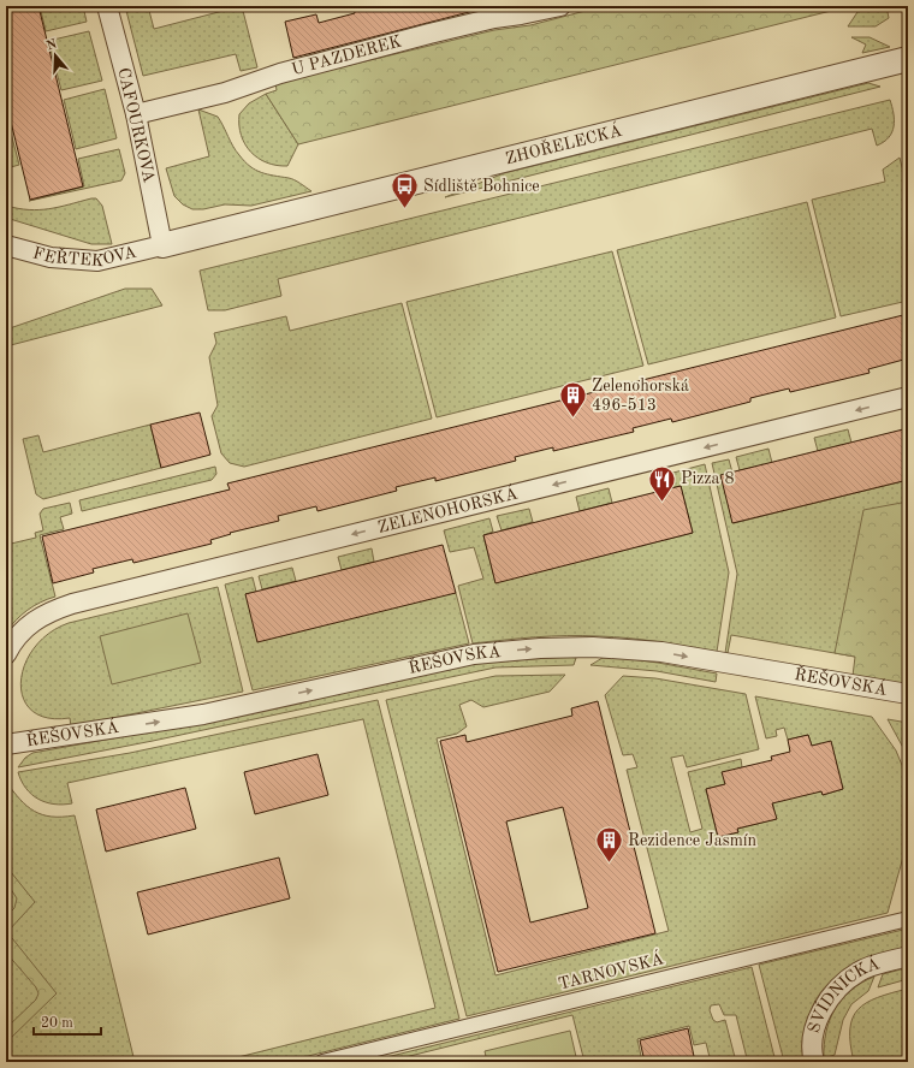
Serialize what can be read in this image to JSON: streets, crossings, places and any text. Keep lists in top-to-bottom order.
{
  "streets": {
    "street": [
      "U PAZDEREK",
      "CAFOURKOVA",
      "ZHOŘELECKÁ",
      "FEŘTEKOVA",
      "ZELENOHORSKÁ",
      "ŘEŠOVSKÁ",
      "TARNOVSKÁ",
      "SVÍDNICKÁ"
    ]
  },
  "crossings": [
    ["U PAZDEREK", "CAFOURKOVA"],
    ["CAFOURKOVA", "ZHOŘELECKÁ"],
    ["CAFOURKOVA", "FEŘTEKOVA"],
    ["ZHOŘELECKÁ", "FEŘTEKOVA"]
  ],
  "one_way": ["ZELENOHORSKÁ", "ŘEŠOVSKÁ"],
  "places": {
    "bus stop": ["Sídliště Bohnice"],
    "building": ["Zelenohorská 496-513", "Rezidence Jasmín"],
    "restaurant": ["Pizza 8"]
  },
  "scale_bar": "20 m",
  "north": "top"
}
